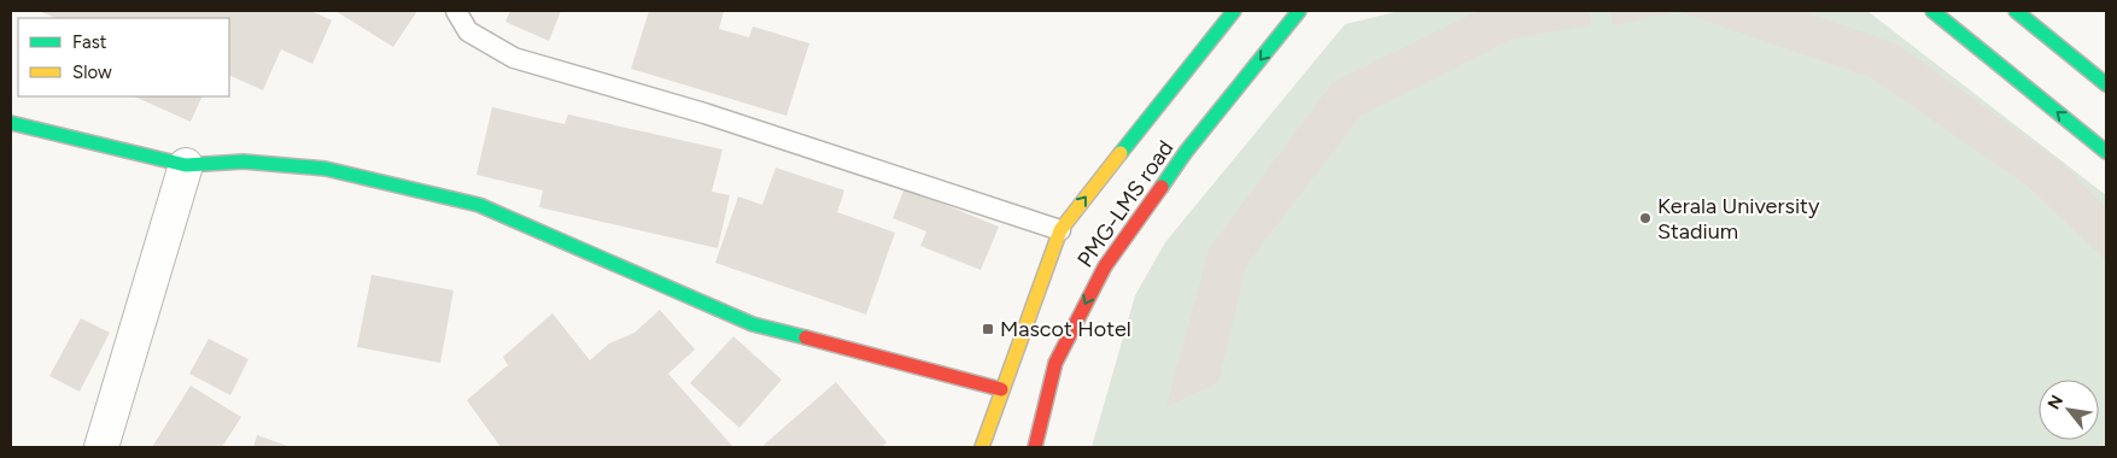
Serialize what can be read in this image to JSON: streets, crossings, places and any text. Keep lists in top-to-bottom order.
{
  "streets": {
    "main road": ["PMG-LMS road"]
  },
  "places": {
    "other": ["Kerala University Stadium"],
    "transit": ["Mascot Hotel"]
  },
  "legend": ["Fast", "Slow"],
  "north": "top left"
}
